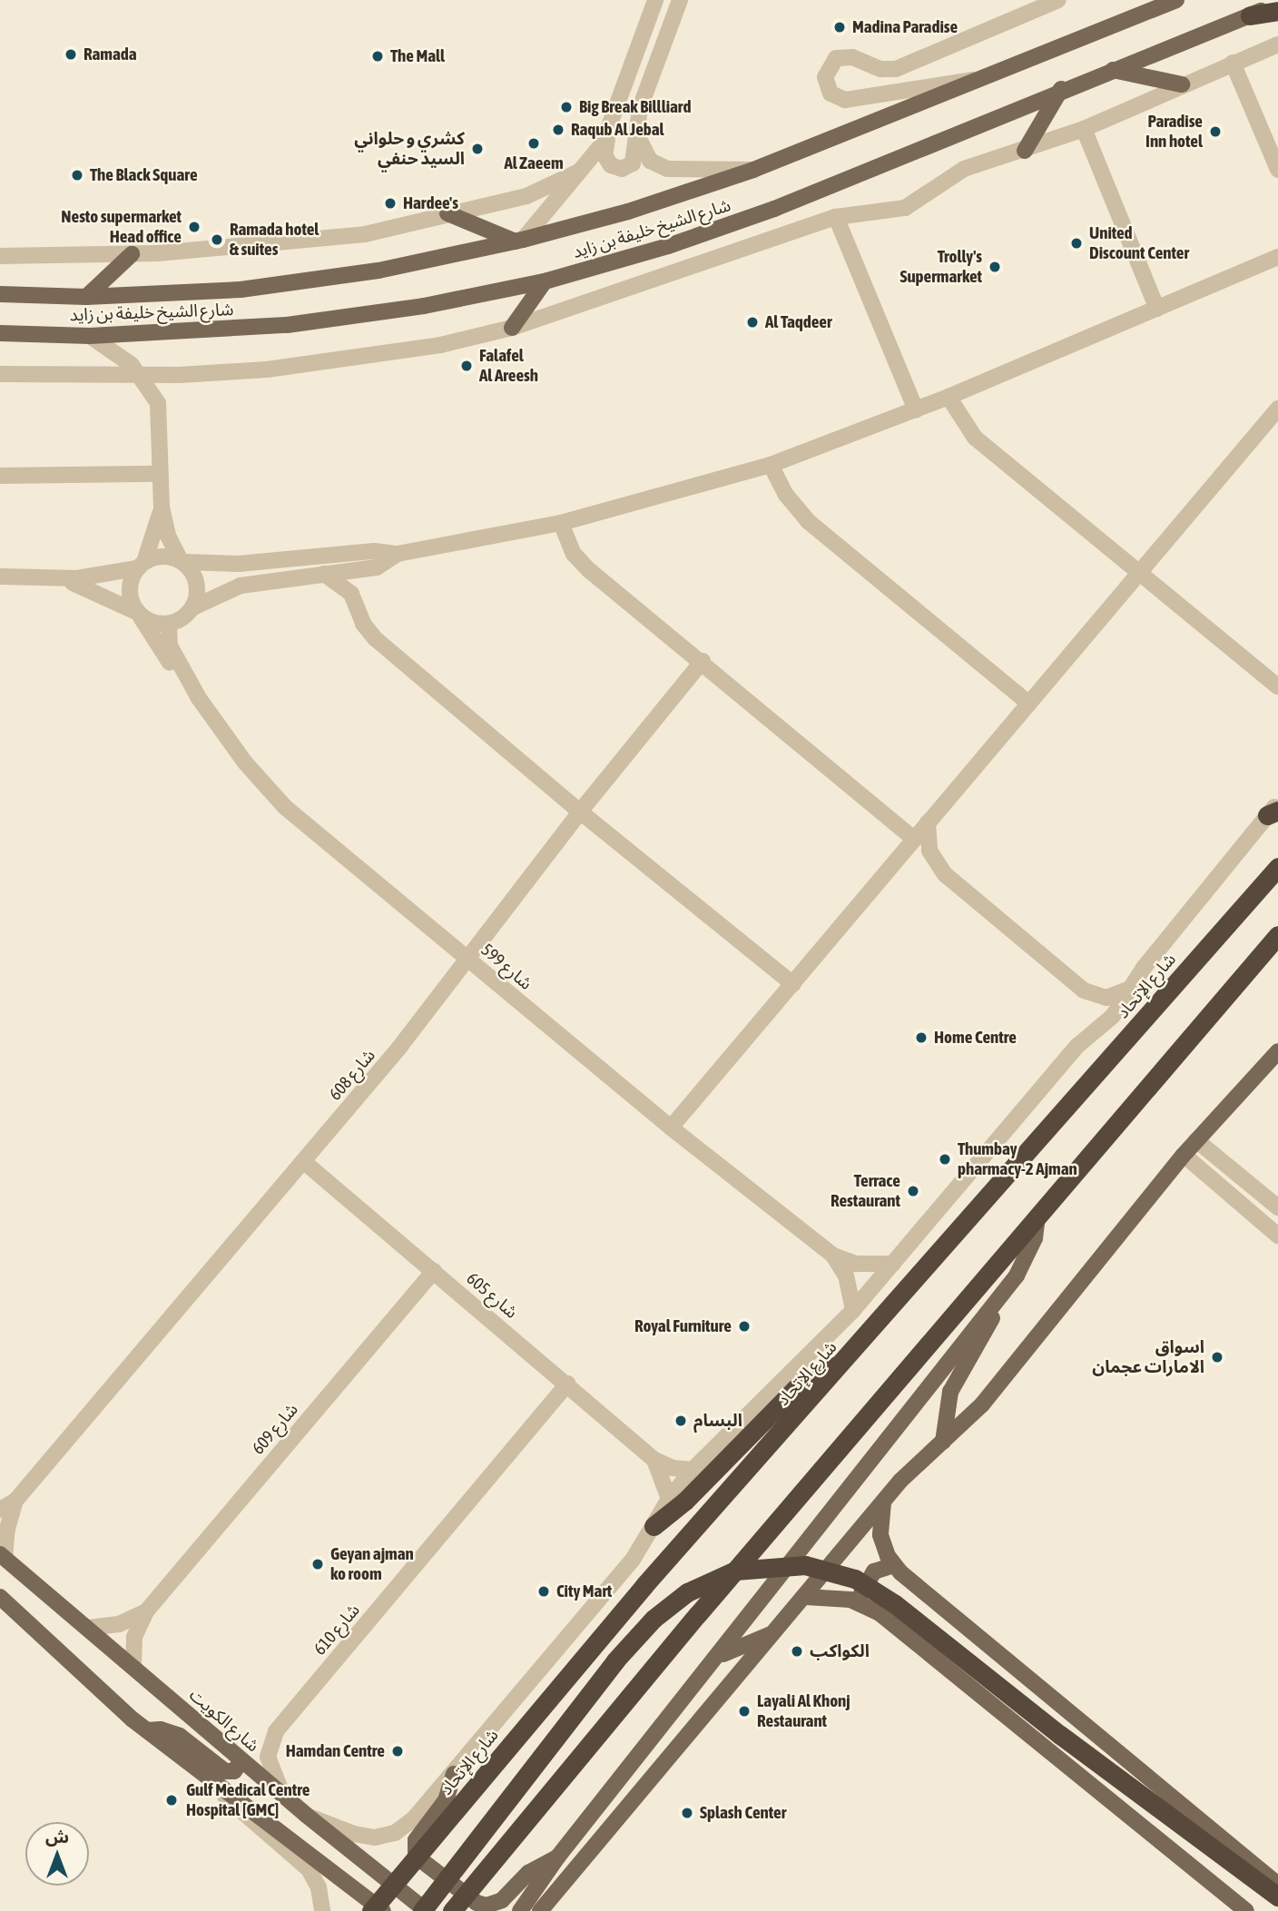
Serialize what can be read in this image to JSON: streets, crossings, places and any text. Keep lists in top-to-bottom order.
{
  "streets": {
    "highway": ["شارع الإتحاد"],
    "main road": ["شارع الشيخ خليفة بن زايد", "شارع الكويت"],
    "street": [
      "شارع 599",
      "شارع 608",
      "شارع 605",
      "شارع 609",
      "شارع 610"
    ]
  },
  "crossings": [
    ["شارع 599", "شارع 608"],
    ["شارع 608", "شارع 605"],
    ["شارع 608", "شارع الكويت"],
    ["شارع 605", "شارع 609"],
    ["شارع 605", "شارع 610"],
    ["شارع 609", "شارع الكويت"],
    ["شارع 610", "شارع الكويت"]
  ],
  "places": [
    "Madina Paradise",
    "Ramada",
    "The Mall",
    "Big Break Billliard",
    "Raqub Al Jebal",
    "Paradise Inn hotel",
    "Al Zaeem",
    "كشري و حلواني السيد حنفي",
    "The Black Square",
    "Hardee's",
    "Nesto supermarket Head office",
    "Ramada hotel & suites",
    "United Discount Center",
    "Trolly's Supermarket",
    "Al Taqdeer",
    "Falafel Al Areesh",
    "Home Centre",
    "Thumbay pharmacy-2 Ajman",
    "Terrace Restaurant",
    "Royal Furniture",
    "اسواق الامارات عجمان",
    "البسام",
    "Geyan ajman ko room",
    "City Mart",
    "الكواكب",
    "Layali Al Khonj Restaurant",
    "Hamdan Centre",
    "Gulf Medical Centre Hospital [GMC]",
    "Splash Center"
  ],
  "north": "top"
}
